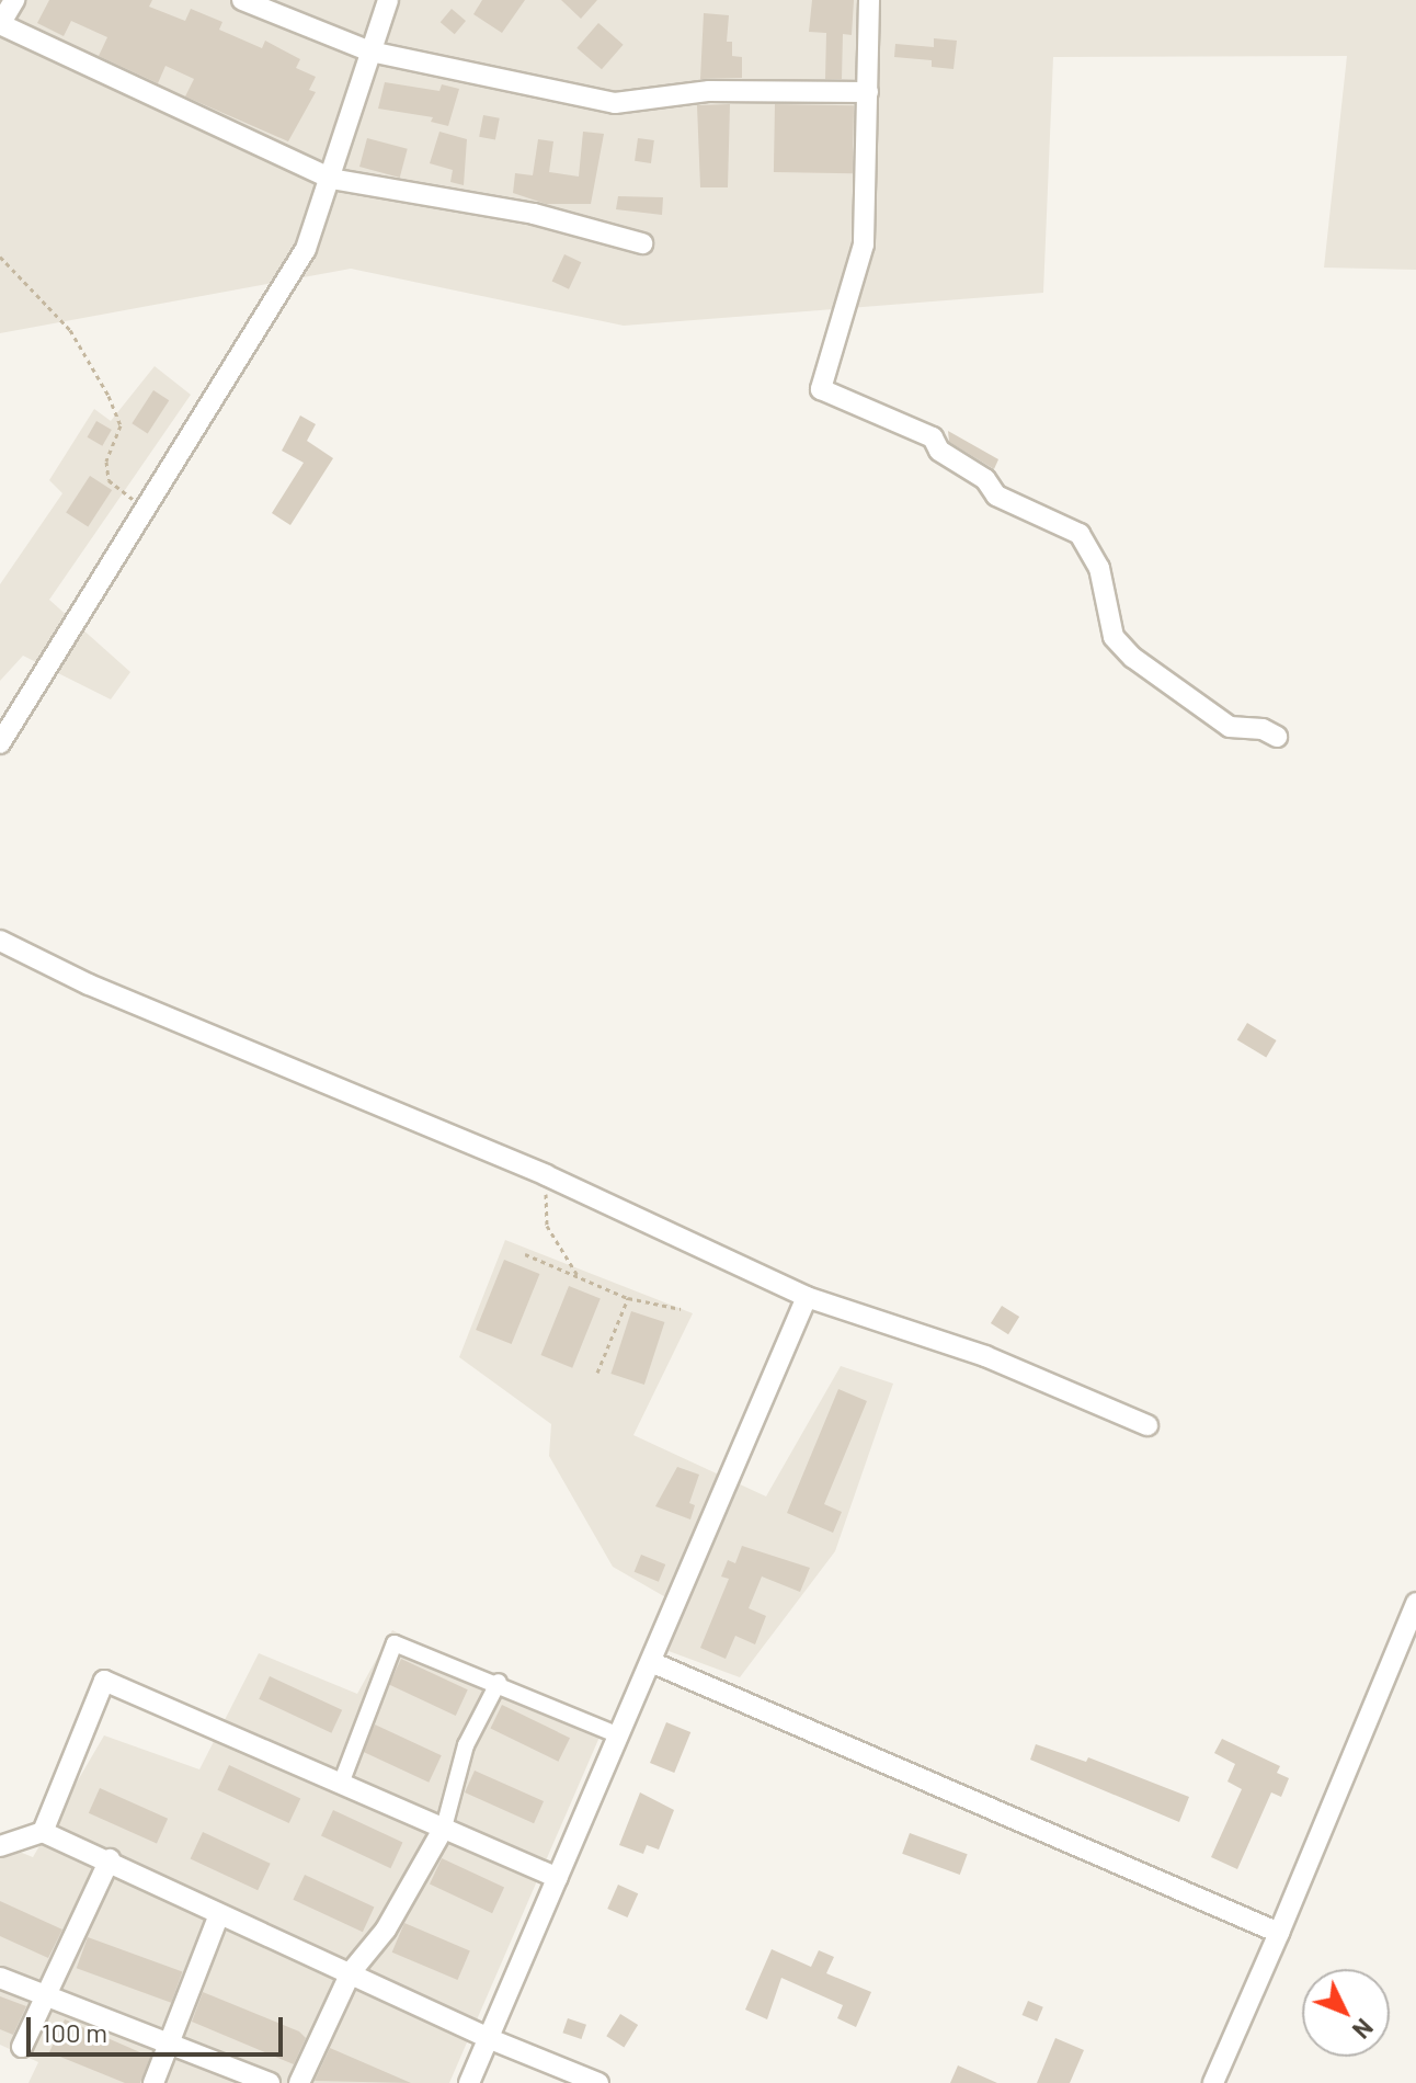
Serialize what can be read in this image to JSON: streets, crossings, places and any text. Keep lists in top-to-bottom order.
{
  "scale_bar": "100 m",
  "north": "bottom right"
}
